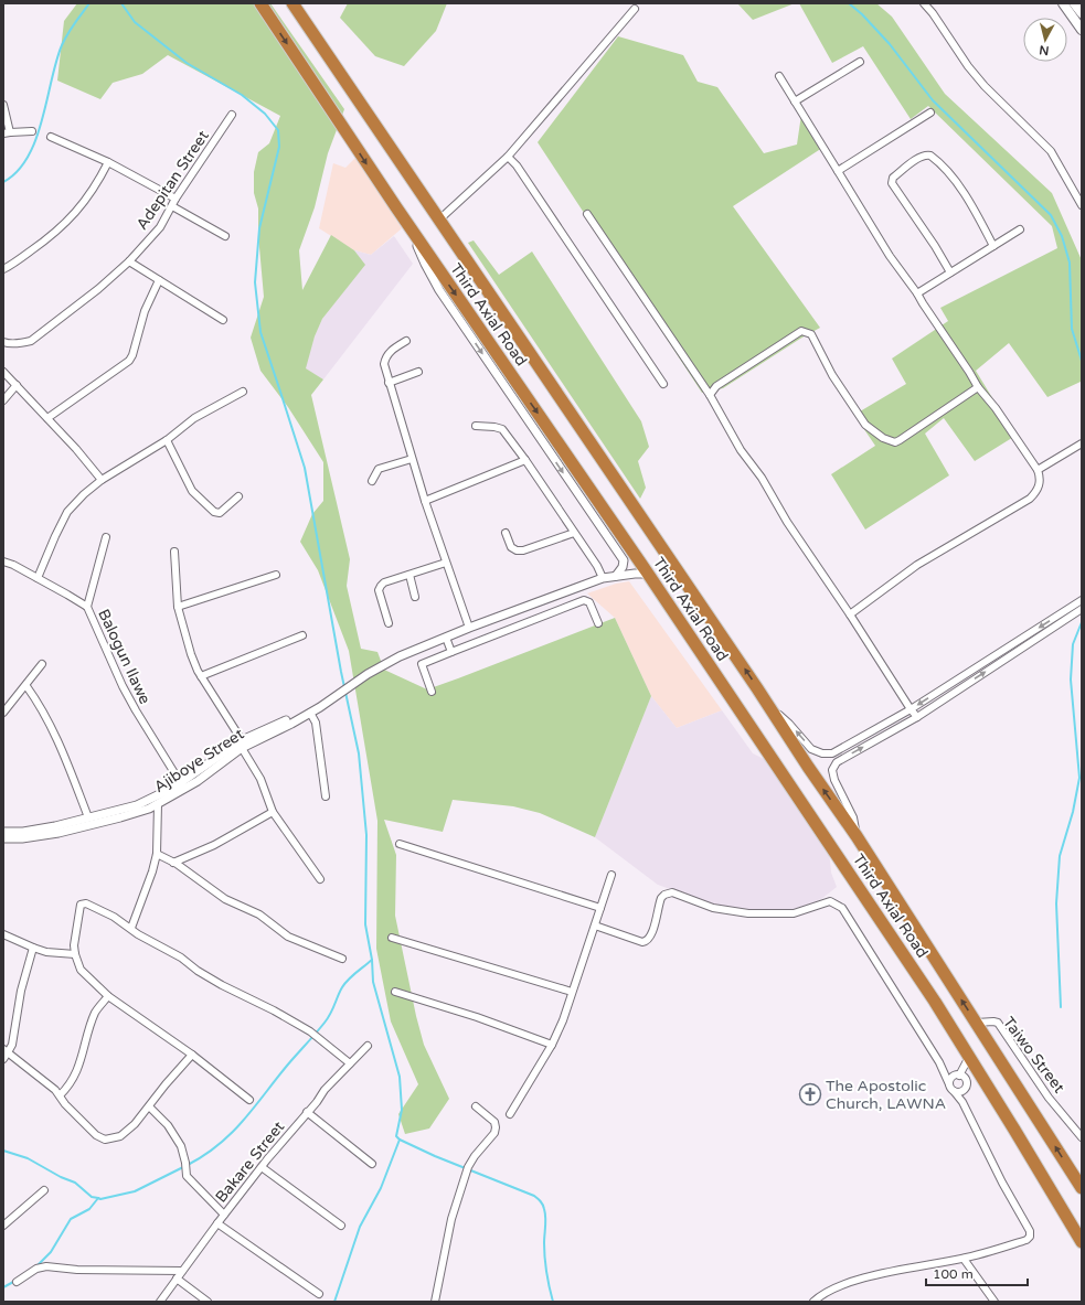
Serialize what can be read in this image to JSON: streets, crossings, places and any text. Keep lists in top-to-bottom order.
{
  "streets": {
    "highway": ["Third Axial Road"],
    "street": [
      "Adepitan Street",
      "Balogun Ilawe",
      "Ajiboye Street",
      "Taiwo Street",
      "Bakare Street"
    ]
  },
  "crossings": [
    ["Third Axial Road", "Ajiboye Street"],
    ["Third Axial Road", "Taiwo Street"],
    ["Balogun Ilawe", "Ajiboye Street"]
  ],
  "places": {
    "church": ["The Apostolic Church, LAWNA"]
  },
  "scale_bar": "100 m",
  "north": "bottom"
}
